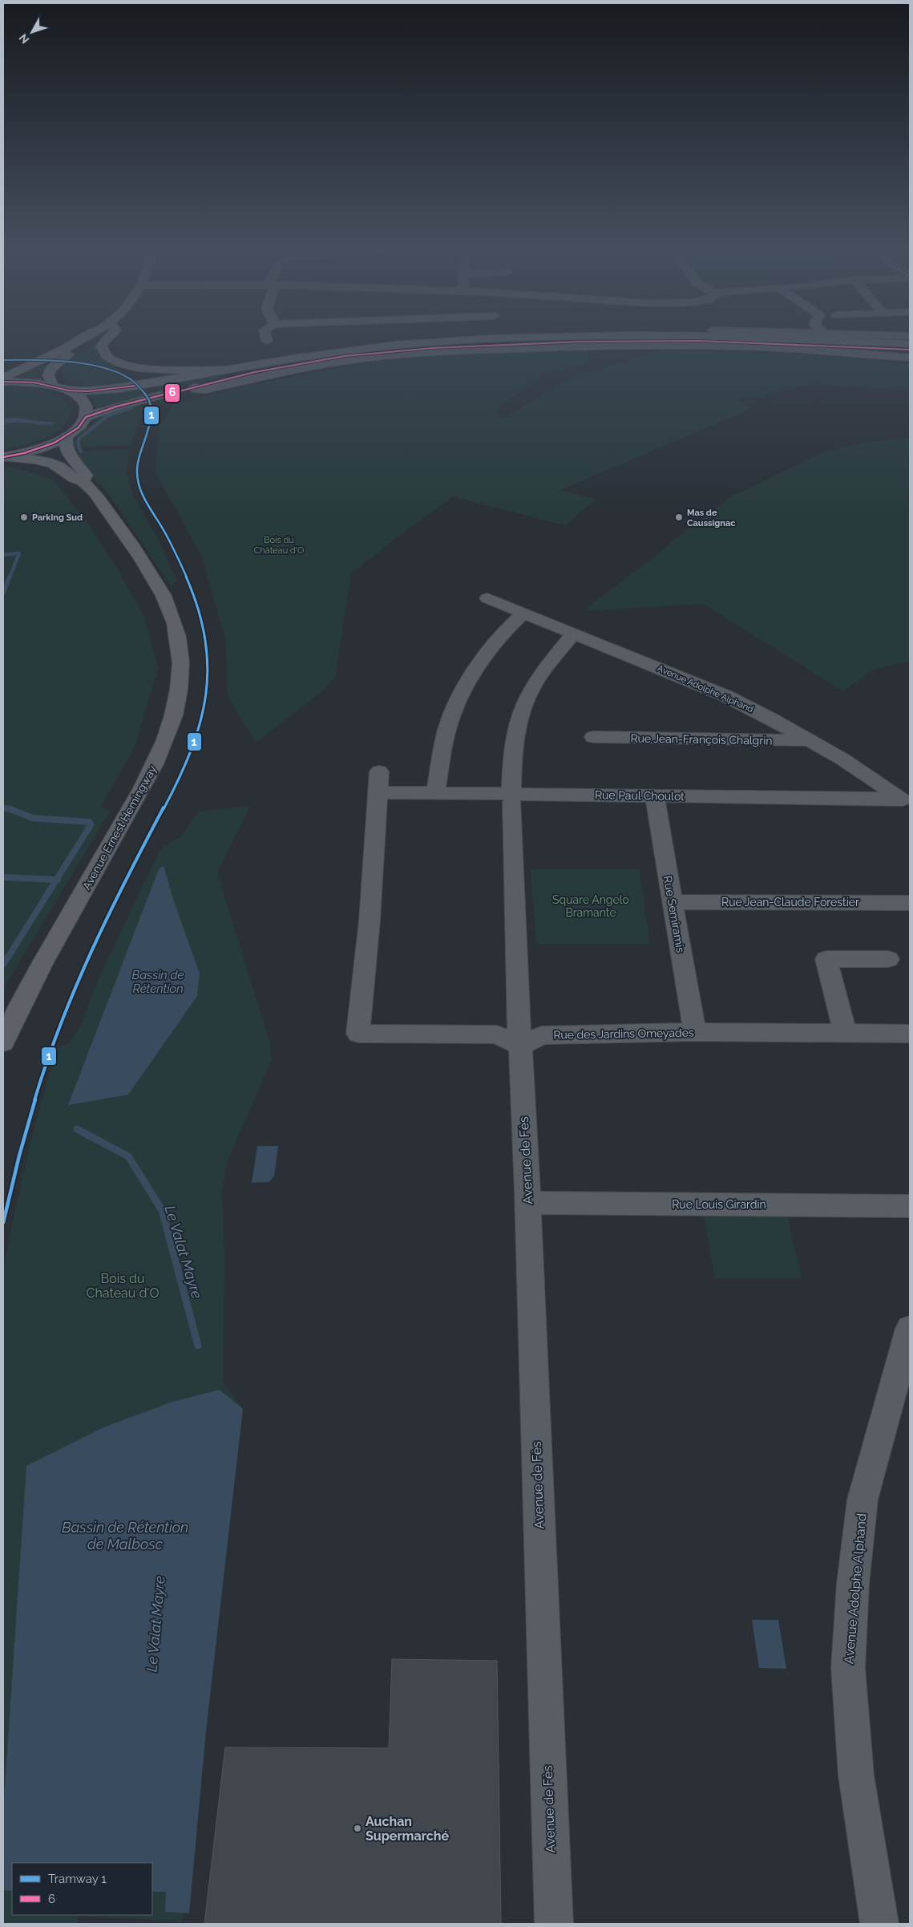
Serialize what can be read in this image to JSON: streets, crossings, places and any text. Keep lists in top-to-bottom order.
{
  "streets": {
    "main road": ["Avenue Ernest Hemingway"],
    "street": [
      "Avenue Adolphe Alphand",
      "Rue Jean-François Chalgrin",
      "Rue Paul Choulot",
      "Rue Jean-Claude Forestier",
      "Rue Semiramis",
      "Rue des Jardins Omeyades",
      "Avenue de Fès",
      "Rue Louis Girardin"
    ]
  },
  "crossings": [
    ["Avenue Adolphe Alphand", "Rue Jean-François Chalgrin"],
    ["Avenue Adolphe Alphand", "Rue Paul Choulot"],
    ["Avenue Adolphe Alphand", "Avenue de Fès"],
    ["Rue Paul Choulot", "Rue Semiramis"],
    ["Rue Paul Choulot", "Rue des Jardins Omeyades"],
    ["Rue Paul Choulot", "Avenue de Fès"],
    ["Rue Jean-Claude Forestier", "Rue Semiramis"],
    ["Rue Semiramis", "Rue des Jardins Omeyades"],
    ["Rue des Jardins Omeyades", "Avenue de Fès"],
    ["Avenue de Fès", "Rue Louis Girardin"]
  ],
  "water": ["Bassin de Rétention", "Le Valat Mayre", "Bassin de Rétention de Malbosc"],
  "parks": ["Bois du Château d'O", "Square Angelo Bramante", "Bois du Chateau d'O"],
  "places": ["Parking Sud", "Mas de Caussignac", "Auchan Supermarché"],
  "lines": ["transit line 6", "tram line 1"],
  "legend": ["Tramway 1", "6"],
  "north": "bottom left"
}
